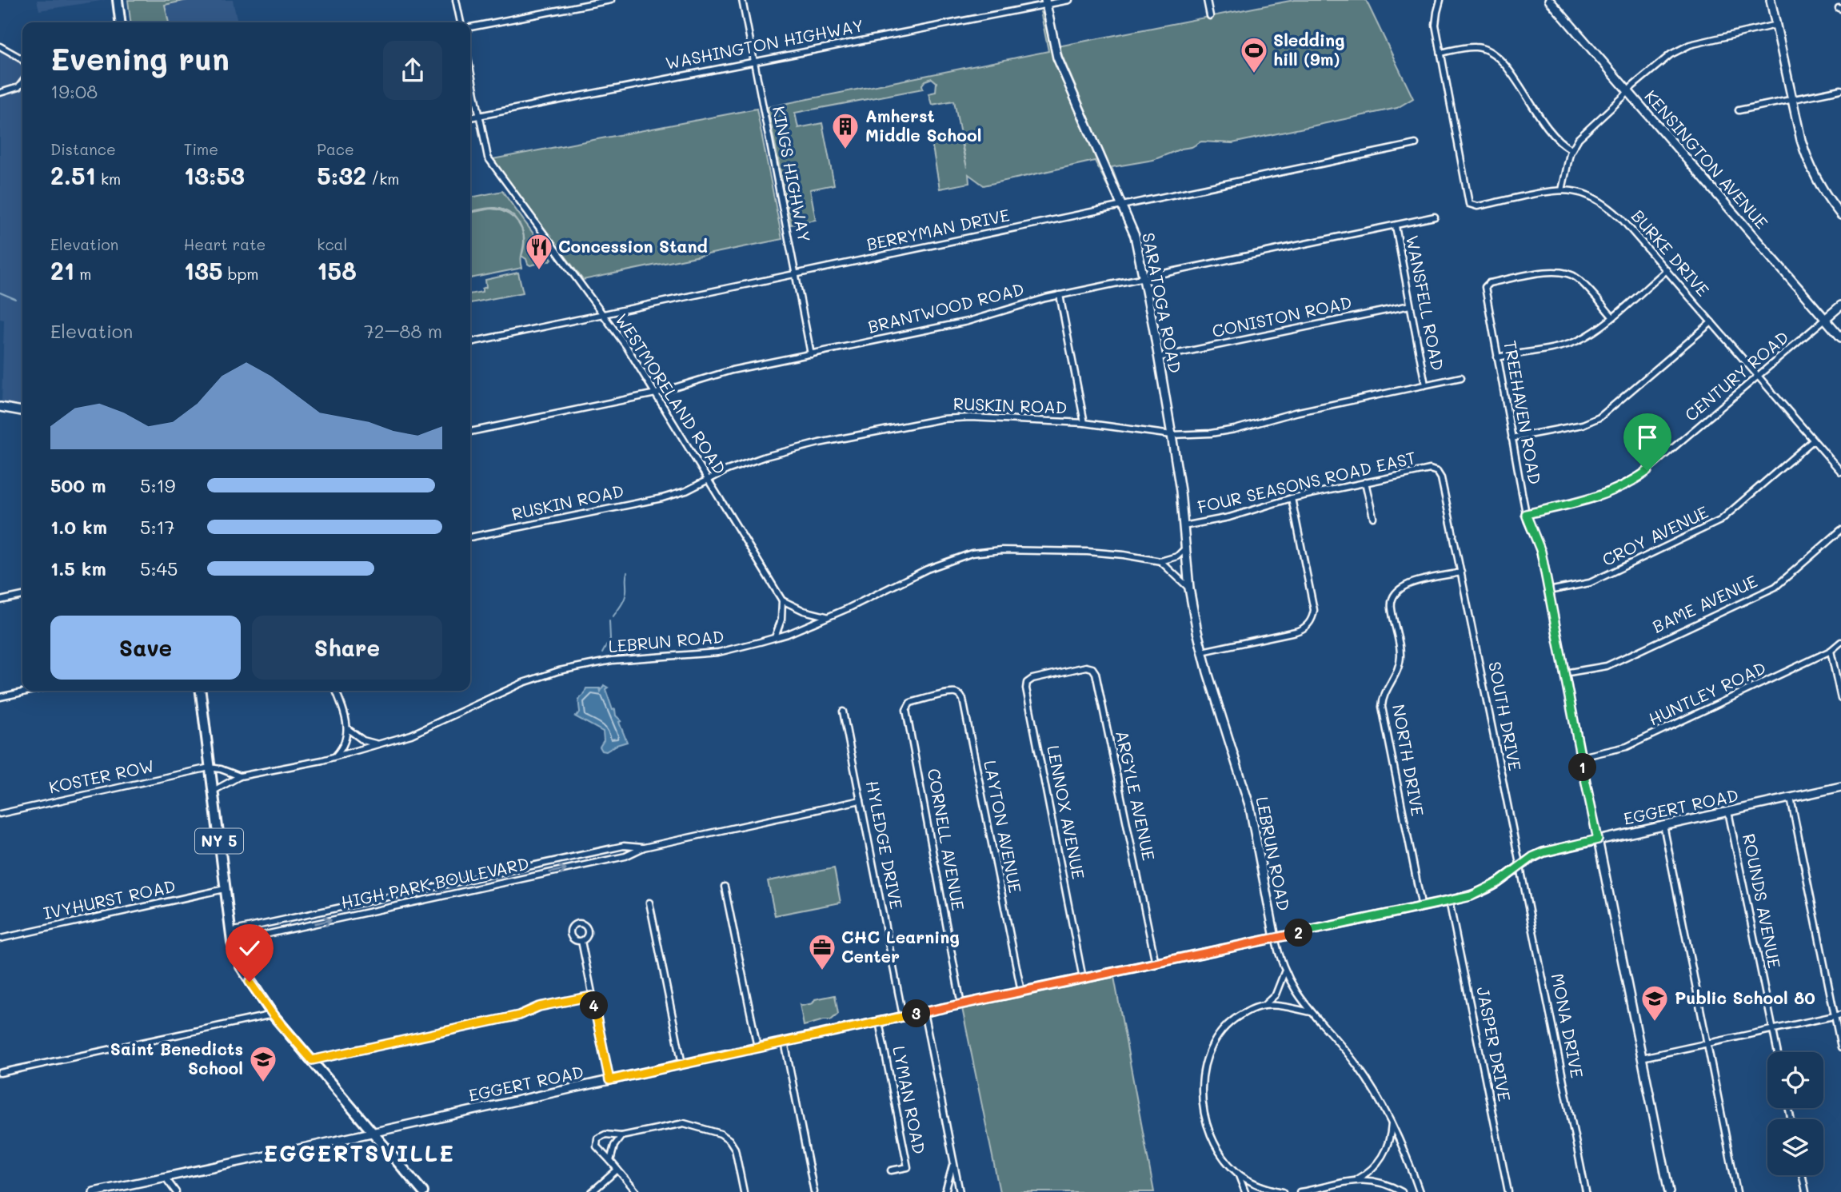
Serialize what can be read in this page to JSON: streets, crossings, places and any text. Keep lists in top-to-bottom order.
{
  "streets": {
    "main road": ["NY 5"],
    "street": [
      "WASHINGTON HIGHWAY",
      "KENSINGTON AVENUE",
      "KINGS HIGHWAY",
      "BERRYMAN DRIVE",
      "BURKE DRIVE",
      "SARATOGA ROAD",
      "WANSFELL ROAD",
      "BRANTWOOD ROAD",
      "CONISTON ROAD",
      "CENTURY ROAD",
      "WESTMORELAND ROAD",
      "RUSKIN ROAD",
      "TREEHAVEN ROAD",
      "FOUR SEASONS ROAD EAST",
      "CROY AVENUE",
      "BAME AVENUE",
      "LEBRUN ROAD",
      "HUNTLEY ROAD",
      "SOUTH DRIVE",
      "NORTH DRIVE",
      "KOSTER ROW",
      "ARGYLE AVENUE",
      "EGGERT ROAD",
      "LENNOX AVENUE",
      "LAYTON AVENUE",
      "CORNELL AVENUE",
      "HYLEDGE DRIVE",
      "HIGH PARK BOULEVARD",
      "IVYHURST ROAD",
      "ROUNDS AVENUE",
      "MONA DRIVE",
      "JASPER DRIVE",
      "LYMAN ROAD"
    ]
  },
  "crossings": [
    ["WASHINGTON HIGHWAY", "KINGS HIGHWAY"],
    ["WASHINGTON HIGHWAY", "SARATOGA ROAD"],
    ["WASHINGTON HIGHWAY", "WESTMORELAND ROAD"],
    ["KENSINGTON AVENUE", "CENTURY ROAD"],
    ["KINGS HIGHWAY", "BERRYMAN DRIVE"],
    ["KINGS HIGHWAY", "BRANTWOOD ROAD"],
    ["BERRYMAN DRIVE", "SARATOGA ROAD"],
    ["BERRYMAN DRIVE", "WESTMORELAND ROAD"],
    ["BURKE DRIVE", "CENTURY ROAD"],
    ["BURKE DRIVE", "CROY AVENUE"],
    ["SARATOGA ROAD", "BRANTWOOD ROAD"],
    ["SARATOGA ROAD", "CONISTON ROAD"],
    ["SARATOGA ROAD", "RUSKIN ROAD"],
    ["SARATOGA ROAD", "FOUR SEASONS ROAD EAST"],
    ["SARATOGA ROAD", "LEBRUN ROAD"],
    ["WANSFELL ROAD", "BRANTWOOD ROAD"],
    ["WANSFELL ROAD", "CONISTON ROAD"],
    ["WANSFELL ROAD", "RUSKIN ROAD"],
    ["BRANTWOOD ROAD", "WESTMORELAND ROAD"],
    ["CENTURY ROAD", "TREEHAVEN ROAD"],
    ["WESTMORELAND ROAD", "RUSKIN ROAD"],
    ["TREEHAVEN ROAD", "CROY AVENUE"],
    ["TREEHAVEN ROAD", "BAME AVENUE"],
    ["TREEHAVEN ROAD", "HUNTLEY ROAD"],
    ["TREEHAVEN ROAD", "EGGERT ROAD"],
    ["FOUR SEASONS ROAD EAST", "LEBRUN ROAD"],
    ["FOUR SEASONS ROAD EAST", "SOUTH DRIVE"],
    ["FOUR SEASONS ROAD EAST", "NORTH DRIVE"],
    ["LEBRUN ROAD", "KOSTER ROW"],
    ["LEBRUN ROAD", "EGGERT ROAD"],
    ["LEBRUN ROAD", "NY 5"],
    ["SOUTH DRIVE", "NORTH DRIVE"],
    ["SOUTH DRIVE", "EGGERT ROAD"],
    ["SOUTH DRIVE", "MONA DRIVE"],
    ["NORTH DRIVE", "EGGERT ROAD"],
    ["KOSTER ROW", "NY 5"],
    ["ARGYLE AVENUE", "EGGERT ROAD"],
    ["ARGYLE AVENUE", "LENNOX AVENUE"],
    ["EGGERT ROAD", "LENNOX AVENUE"],
    ["EGGERT ROAD", "LAYTON AVENUE"],
    ["EGGERT ROAD", "CORNELL AVENUE"],
    ["EGGERT ROAD", "NY 5"],
    ["EGGERT ROAD", "HYLEDGE DRIVE"],
    ["EGGERT ROAD", "ROUNDS AVENUE"],
    ["EGGERT ROAD", "MONA DRIVE"],
    ["EGGERT ROAD", "JASPER DRIVE"],
    ["EGGERT ROAD", "LYMAN ROAD"],
    ["LAYTON AVENUE", "CORNELL AVENUE"],
    ["NY 5", "HIGH PARK BOULEVARD"],
    ["NY 5", "IVYHURST ROAD"],
    ["HYLEDGE DRIVE", "HIGH PARK BOULEVARD"]
  ],
  "districts": ["EGGERTSVILLE"],
  "places": {
    "sports": ["Sledding hill (9m)"],
    "building": ["Amherst Middle School"],
    "restaurant": ["Concession Stand"],
    "office": ["CHC Learning Center"],
    "school or university": ["Public School 80", "Saint Benedicts School"]
  },
  "page": {
    "heading": ["Evening run", "19:08"],
    "stats": [
      ["Distance", "2.51 km"],
      ["Time", "13:53"],
      ["Pace", "5:32 /km"],
      ["Elevation", "21 m"],
      ["Heart rate", "135 bpm"],
      ["kcal", "158"]
    ],
    "chart": ["Elevation", "72–88 m"],
    "list": [
      {
        "name": "500 m",
        "note": "5:19"
      },
      {
        "name": "1.0 km",
        "note": "5:17"
      },
      {
        "name": "1.5 km",
        "note": "5:45"
      }
    ],
    "buttons": ["Save", "Share"],
    "pins": [
      "1",
      "2",
      "4",
      "3"
    ]
  }
}
